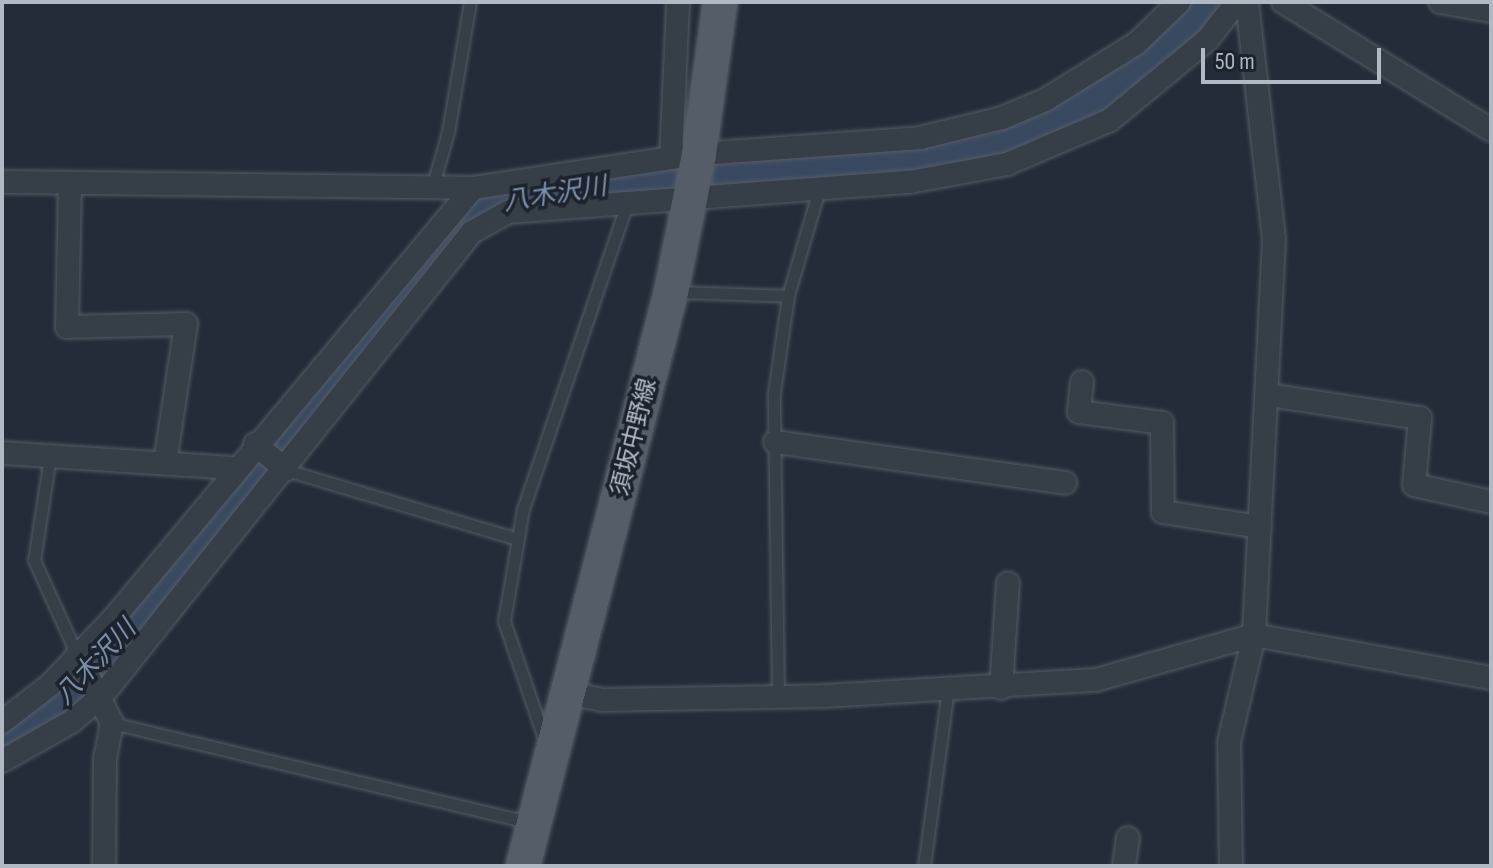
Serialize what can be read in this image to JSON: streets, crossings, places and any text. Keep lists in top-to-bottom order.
{
  "streets": {
    "main road": ["須坂中野線"]
  },
  "water": ["八木沢川"],
  "scale_bar": "50 m"
}
